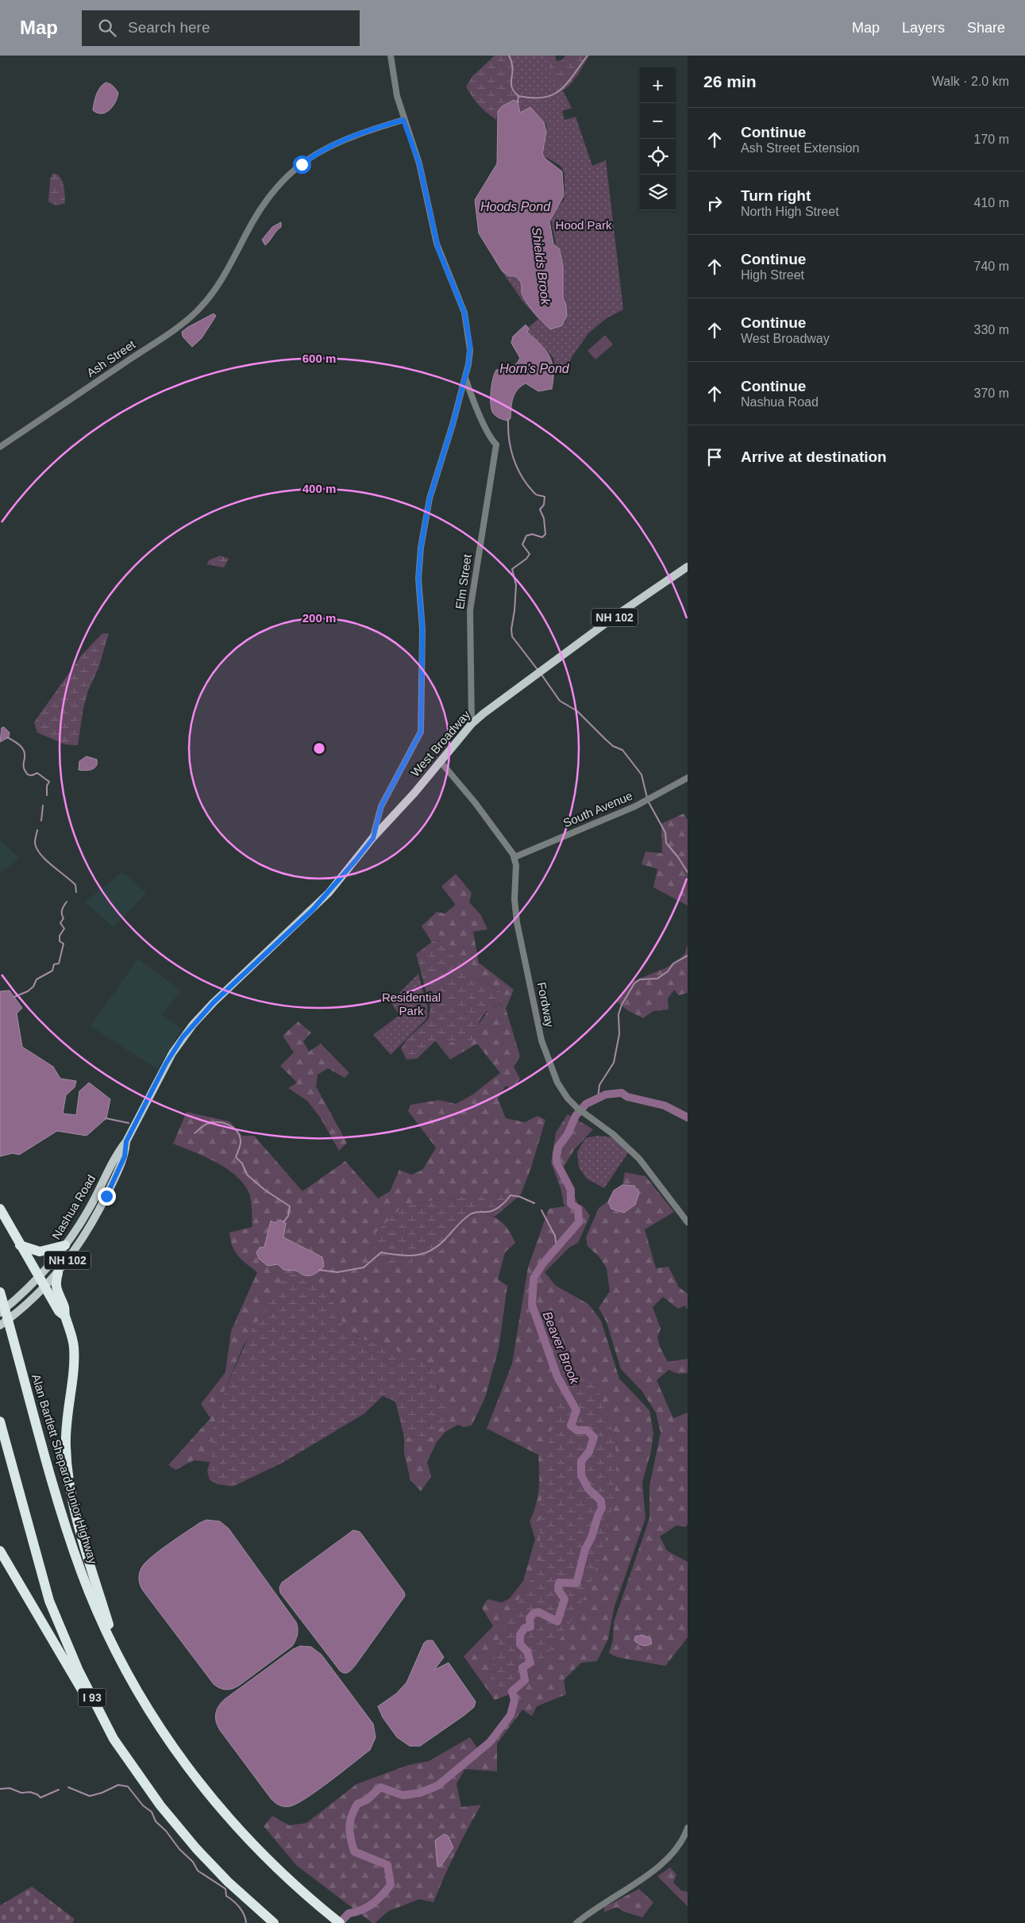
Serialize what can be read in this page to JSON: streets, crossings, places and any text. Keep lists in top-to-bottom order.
{
  "streets": {
    "highway": ["Alan Bartlett Shepard Junior Highway", "I 93"],
    "main road": ["NH 102", "West Broadway", "Nashua Road"],
    "street": [
      "Ash Street",
      "Elm Street",
      "South Avenue",
      "Fordway"
    ]
  },
  "crossings": [
    ["Elm Street", "West Broadway"],
    ["West Broadway", "Fordway"],
    ["West Broadway", "Nashua Road"],
    ["South Avenue", "Fordway"]
  ],
  "water": [
    "Hoods Pond",
    "Shields Brook",
    "Horn's Pond",
    "Beaver Brook"
  ],
  "parks": ["Hood Park", "Residential Park"],
  "page": {
    "header": "Map",
    "search": "Search here",
    "nav": ["Map", "Layers", "Share"],
    "heading": ["26 min", "Walk · 2.0 km"],
    "map_buttons": ["+", "−"],
    "list": [
      ["Continue", "Ash Street Extension", "170 m"],
      ["Turn right", "North High Street", "410 m"],
      ["Continue", "High Street", "740 m"],
      ["Continue", "West Broadway", "330 m"],
      ["Continue", "Nashua Road", "370 m"],
      "Arrive at destination"
    ]
  },
  "rings": ["600 m", "400 m", "200 m"]
}
